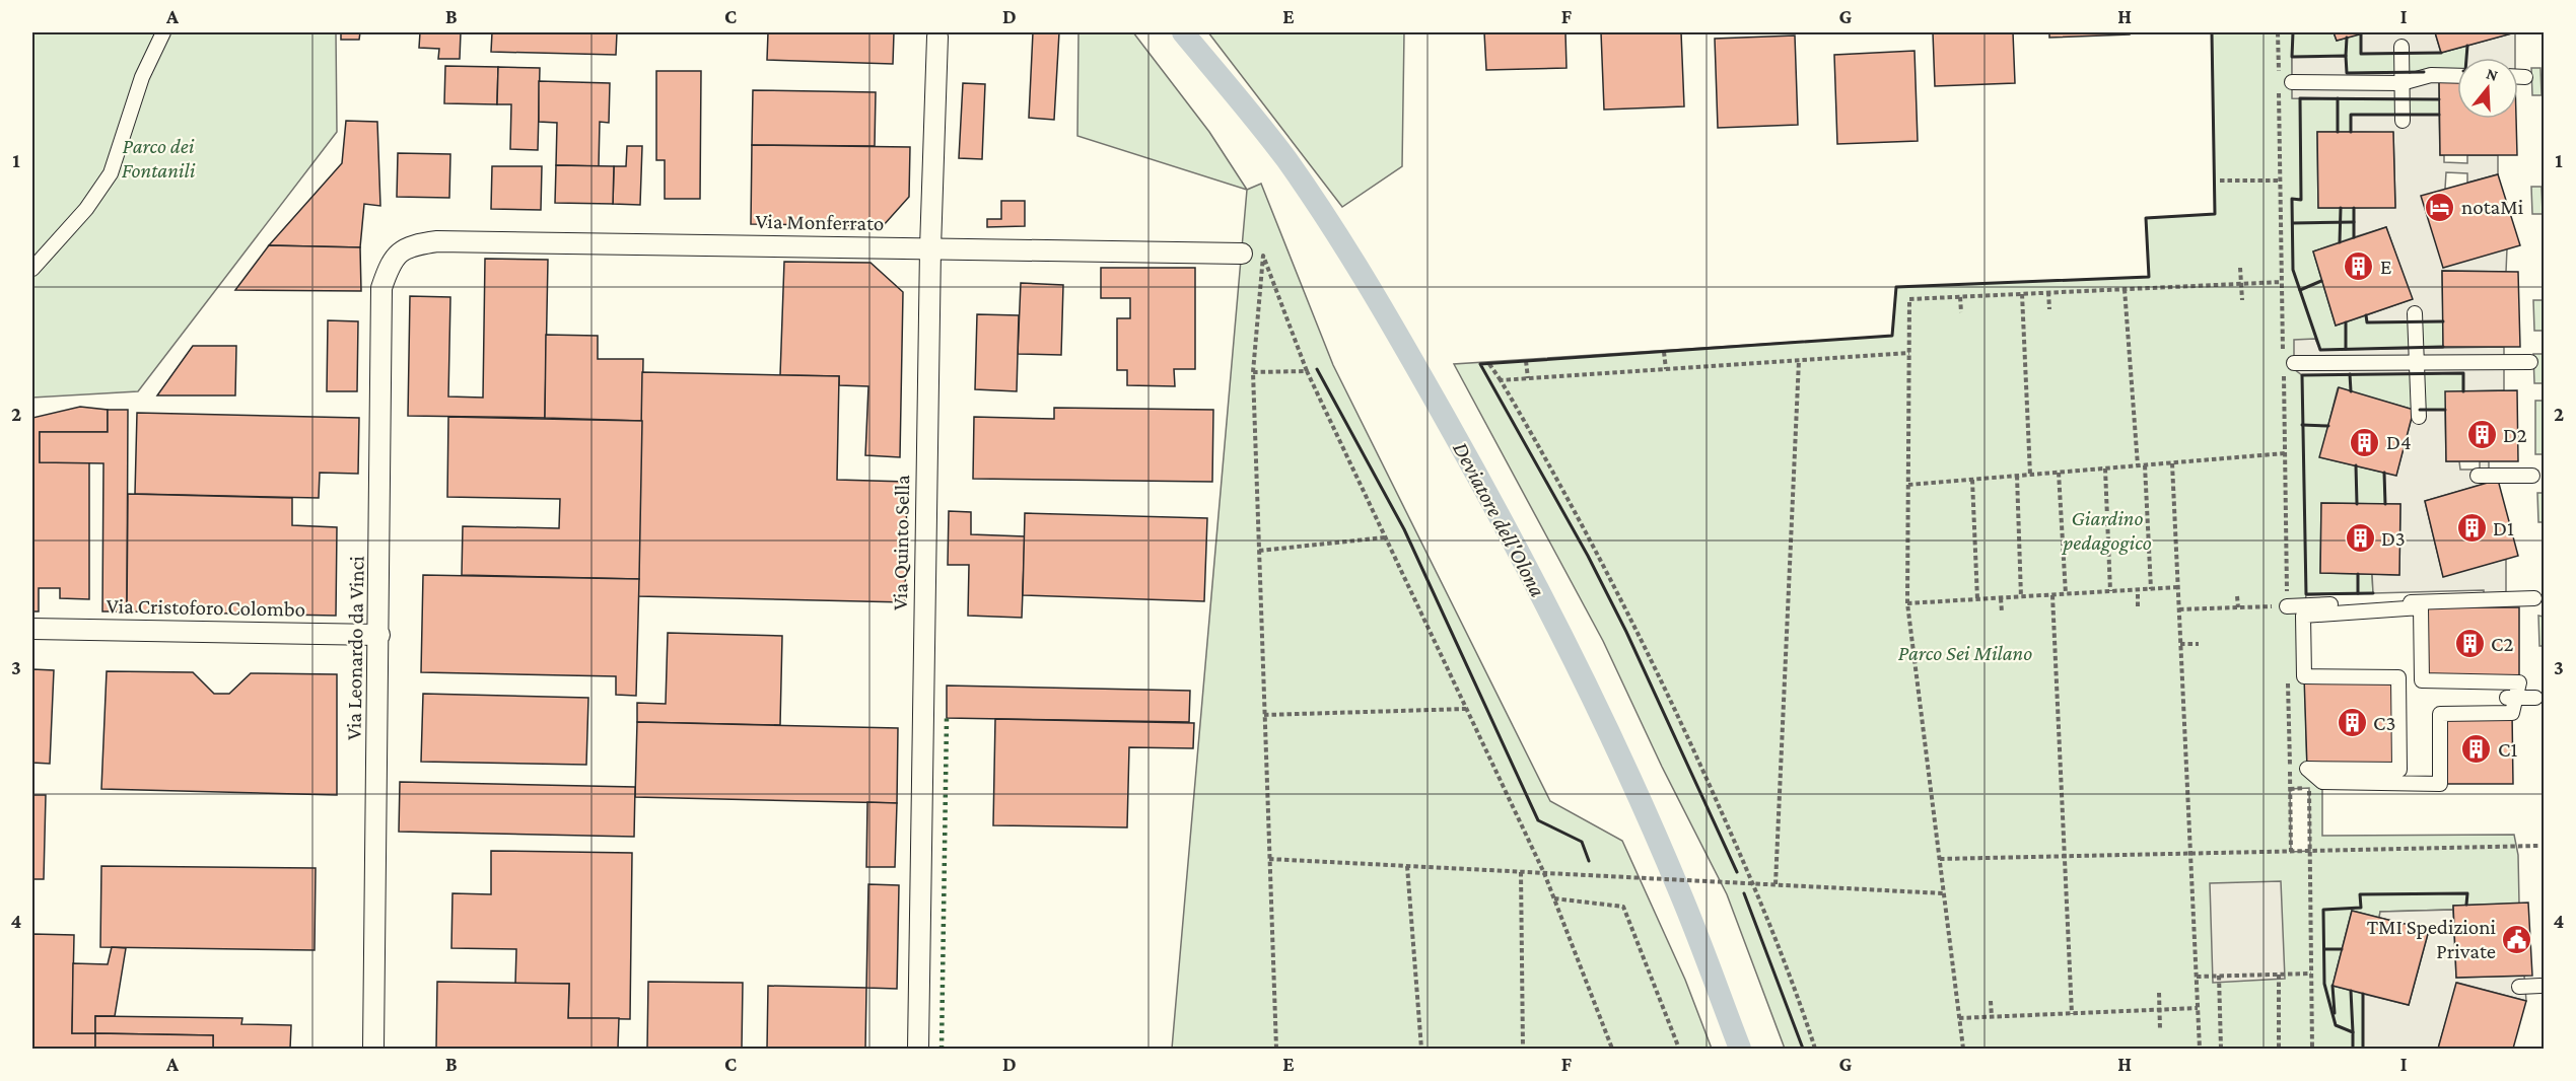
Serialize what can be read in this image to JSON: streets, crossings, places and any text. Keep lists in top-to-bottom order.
{
  "streets": {
    "street": [
      "Via Monferrato",
      "Via Quinto Sella",
      "Via Cristoforo Colombo",
      "Via Leonardo da Vinci"
    ]
  },
  "crossings": [
    ["Via Monferrato", "Via Quinto Sella"],
    ["Via Monferrato", "Via Leonardo da Vinci"],
    ["Via Cristoforo Colombo", "Via Leonardo da Vinci"]
  ],
  "water": ["Deviatore dell'Olona"],
  "parks": ["Parco dei Fontanili", "Giardino pedagogico", "Parco Sei Milano"],
  "places": {
    "hotel": ["notaMi"],
    "building": [
      "E",
      "D2",
      "D4",
      "D1",
      "D3",
      "C2",
      "C3",
      "C1"
    ],
    "public building": ["TMI Spedizioni Private"]
  },
  "north": "top",
  "grid": {
    "columns": [
      "A",
      "B",
      "C",
      "D",
      "E",
      "F",
      "G",
      "H",
      "I"
    ],
    "rows": [
      "1",
      "2",
      "3",
      "4"
    ]
  }
}
